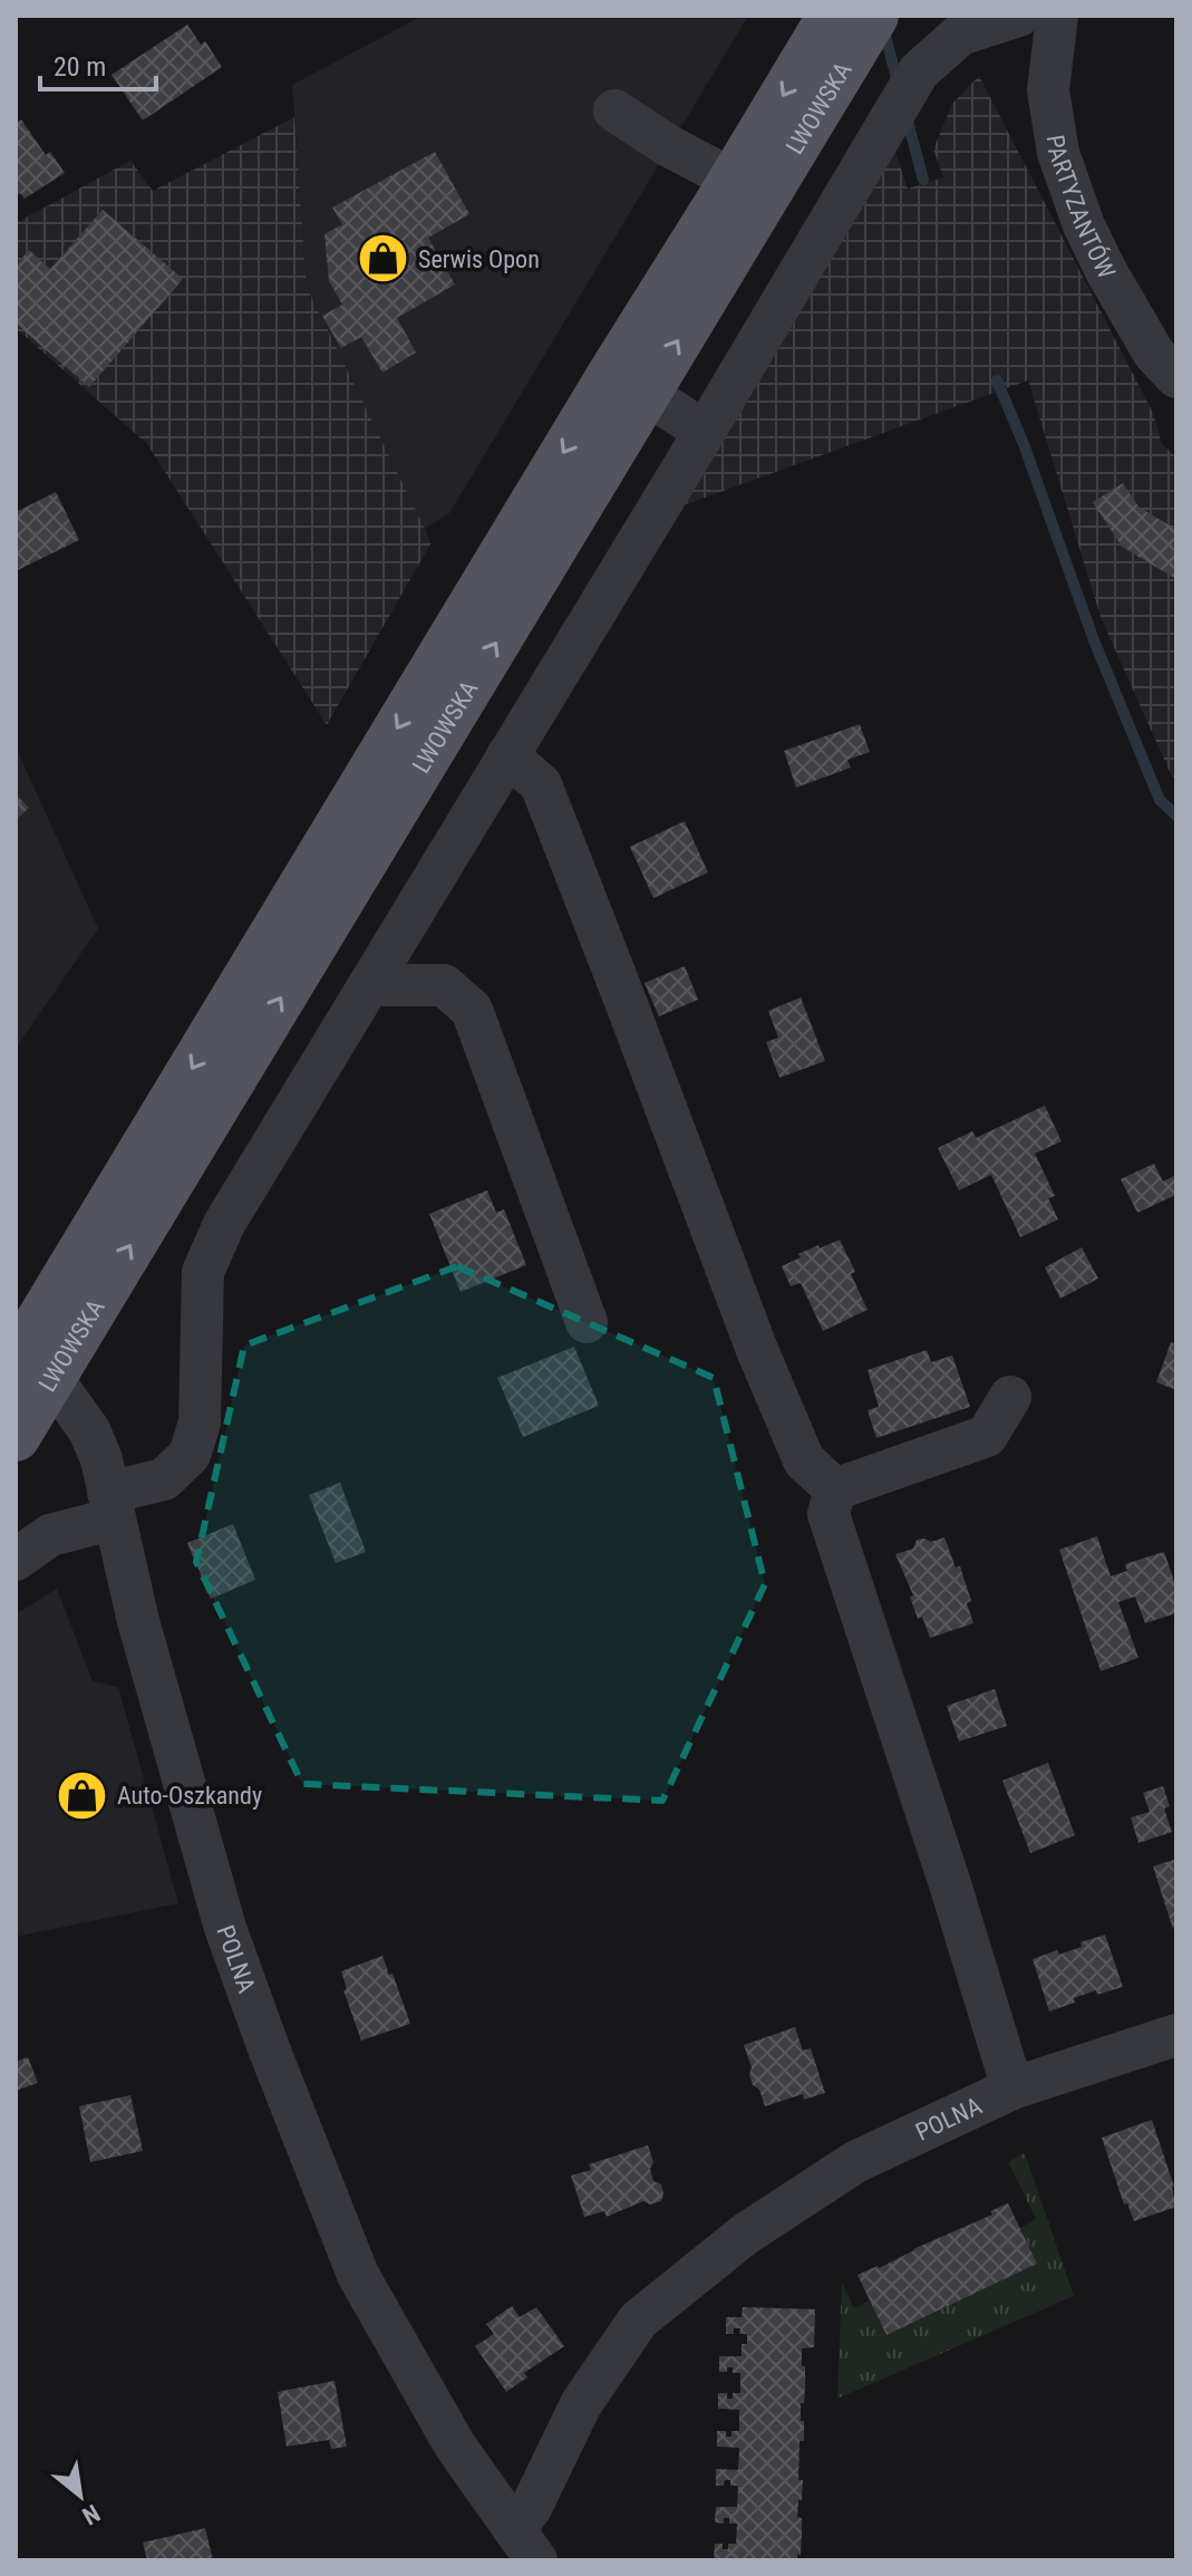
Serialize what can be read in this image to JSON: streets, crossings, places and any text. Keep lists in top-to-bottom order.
{
  "streets": {
    "main road": ["LWOWSKA"],
    "street": ["PARTYZANTÓW", "POLNA"]
  },
  "crossings": [
    ["LWOWSKA", "POLNA"]
  ],
  "places": {
    "shop": ["Serwis Opon", "Auto-Oszkandy"]
  },
  "scale_bar": "20 m",
  "north": "bottom right"
}
